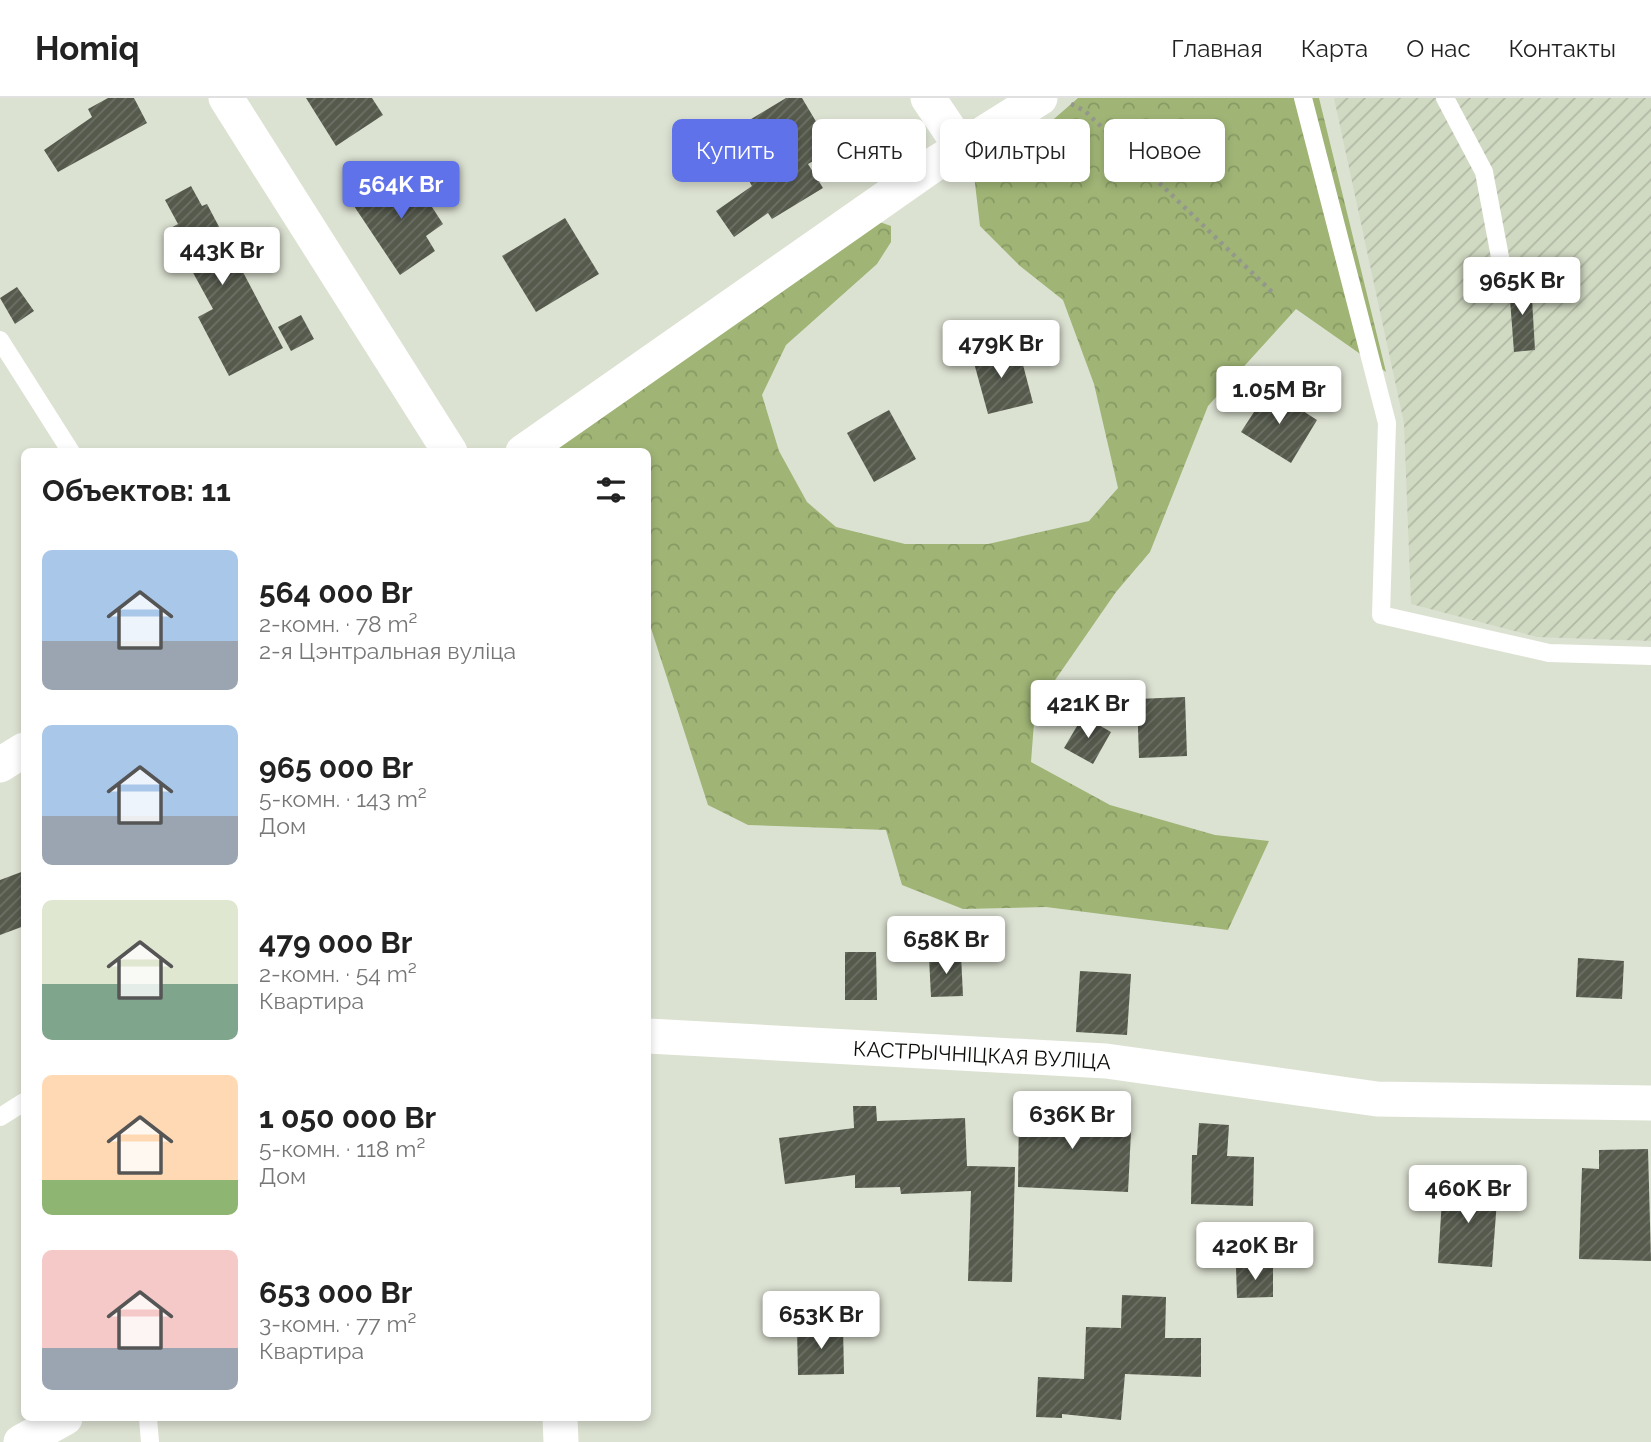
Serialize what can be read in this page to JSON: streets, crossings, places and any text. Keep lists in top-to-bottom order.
{
  "streets": {
    "street": ["КАСТРЫЧНІЦКАЯ ВУЛІЦА"]
  },
  "page": {
    "header": "Homiq",
    "nav": [
      "Главная",
      "Карта",
      "О нас",
      "Контакты"
    ],
    "chip": [
      "Купить",
      "Снять",
      "Фильтры",
      "Новое"
    ],
    "price": [
      "564K Br",
      "443K Br",
      "965K Br",
      "479K Br",
      "1.05M Br",
      "421K Br",
      "658K Br",
      "636K Br",
      "460K Br",
      "420K Br",
      "653K Br"
    ],
    "heading": "Объектов: 11",
    "list": [
      {
        "name": "564 000 Br",
        "note": "2-комн. · 78 m² · 2-я Цэнтральная вуліца"
      },
      {
        "name": "965 000 Br",
        "note": "5-комн. · 143 m² · Дом"
      },
      {
        "name": "479 000 Br",
        "note": "2-комн. · 54 m² · Квартира"
      },
      {
        "name": "1 050 000 Br",
        "note": "5-комн. · 118 m² · Дом"
      },
      {
        "name": "653 000 Br",
        "note": "3-комн. · 77 m² · Квартира"
      }
    ]
  }
}
